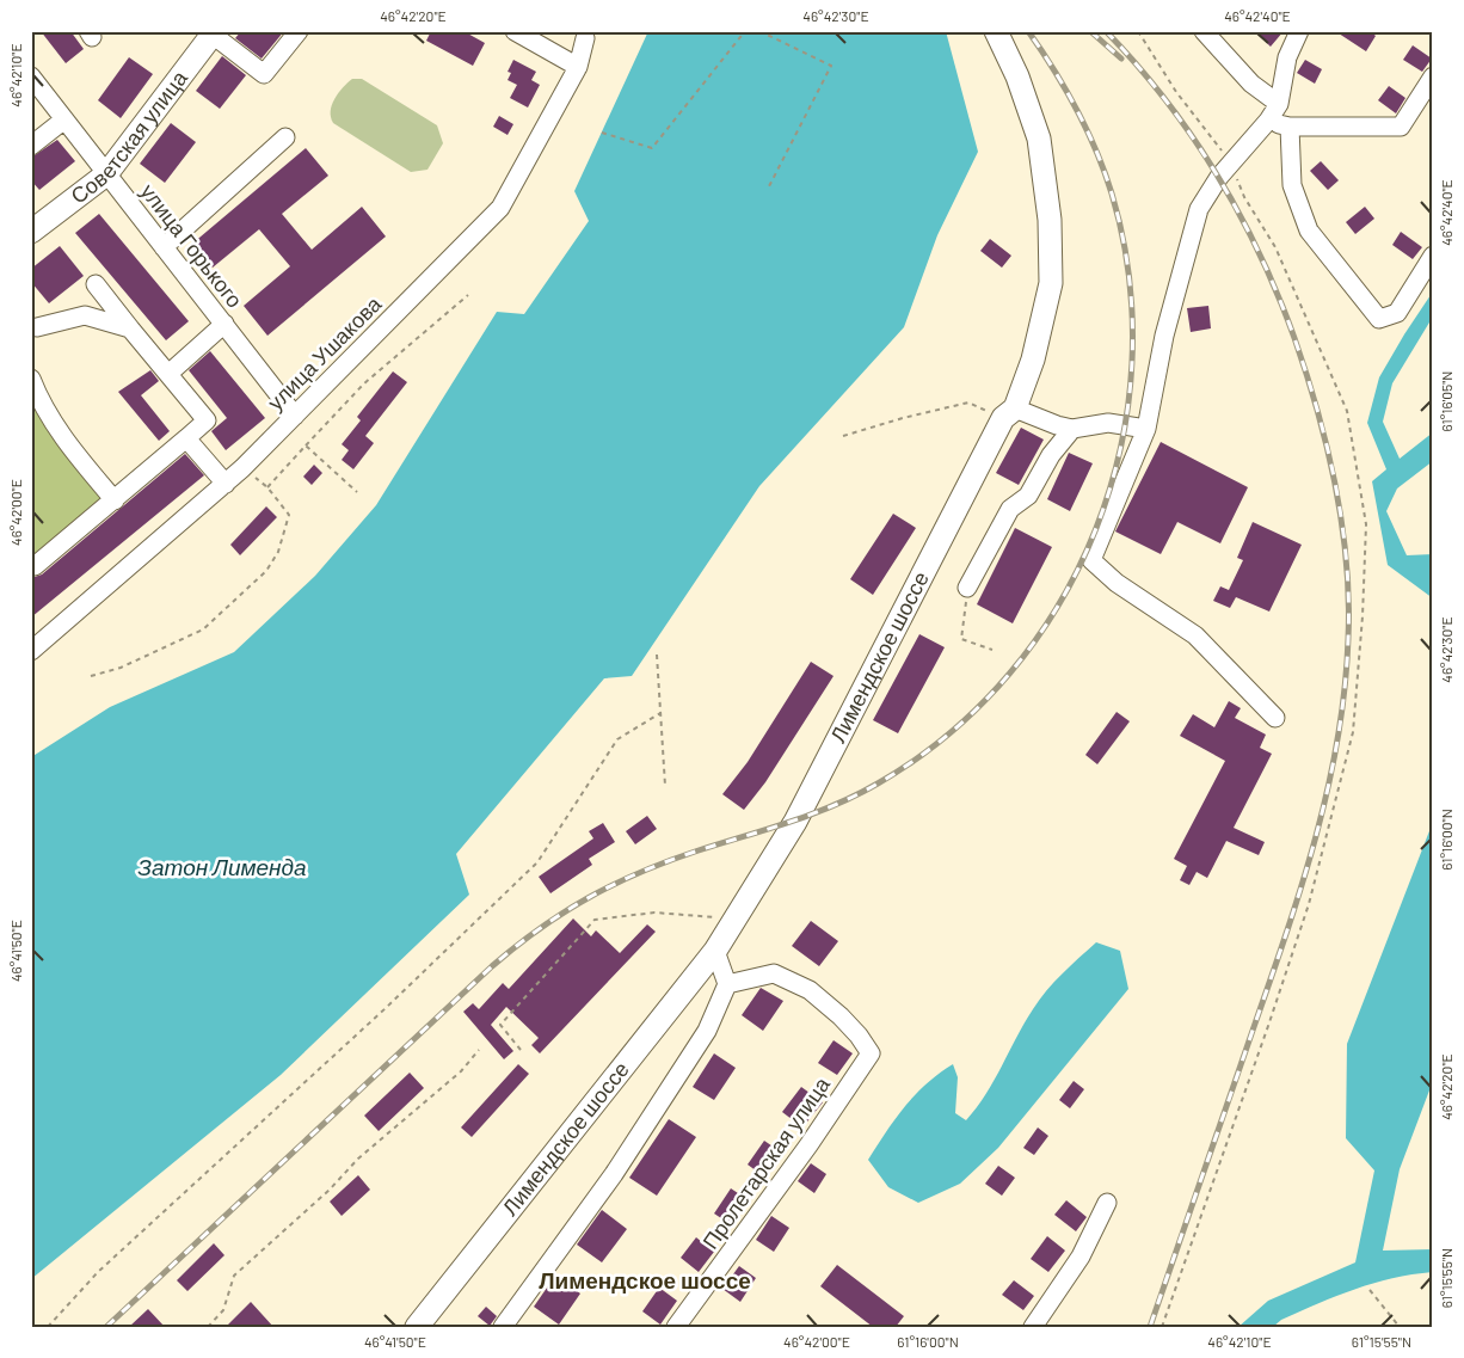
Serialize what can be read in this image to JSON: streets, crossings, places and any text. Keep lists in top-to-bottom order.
{
  "streets": {
    "main road": ["Советская улица", "Лимендское шоссе"],
    "street": ["улица Горького", "улица Ушакова", "Пролетарская улица"]
  },
  "crossings": [
    ["Советская улица", "улица Горького"],
    ["улица Горького", "улица Ушакова"]
  ],
  "districts": ["Лимендское шоссе"],
  "water": ["Затон Лименда"],
  "coordinates": [
    "46°42'20\"E",
    "46°42'30\"E",
    "46°42'40\"E",
    "46°42'10\"E",
    "61°16'05\"N",
    "46°42'00\"E",
    "61°16'00\"N",
    "46°41'50\"E",
    "61°15'55\"N"
  ]
}
